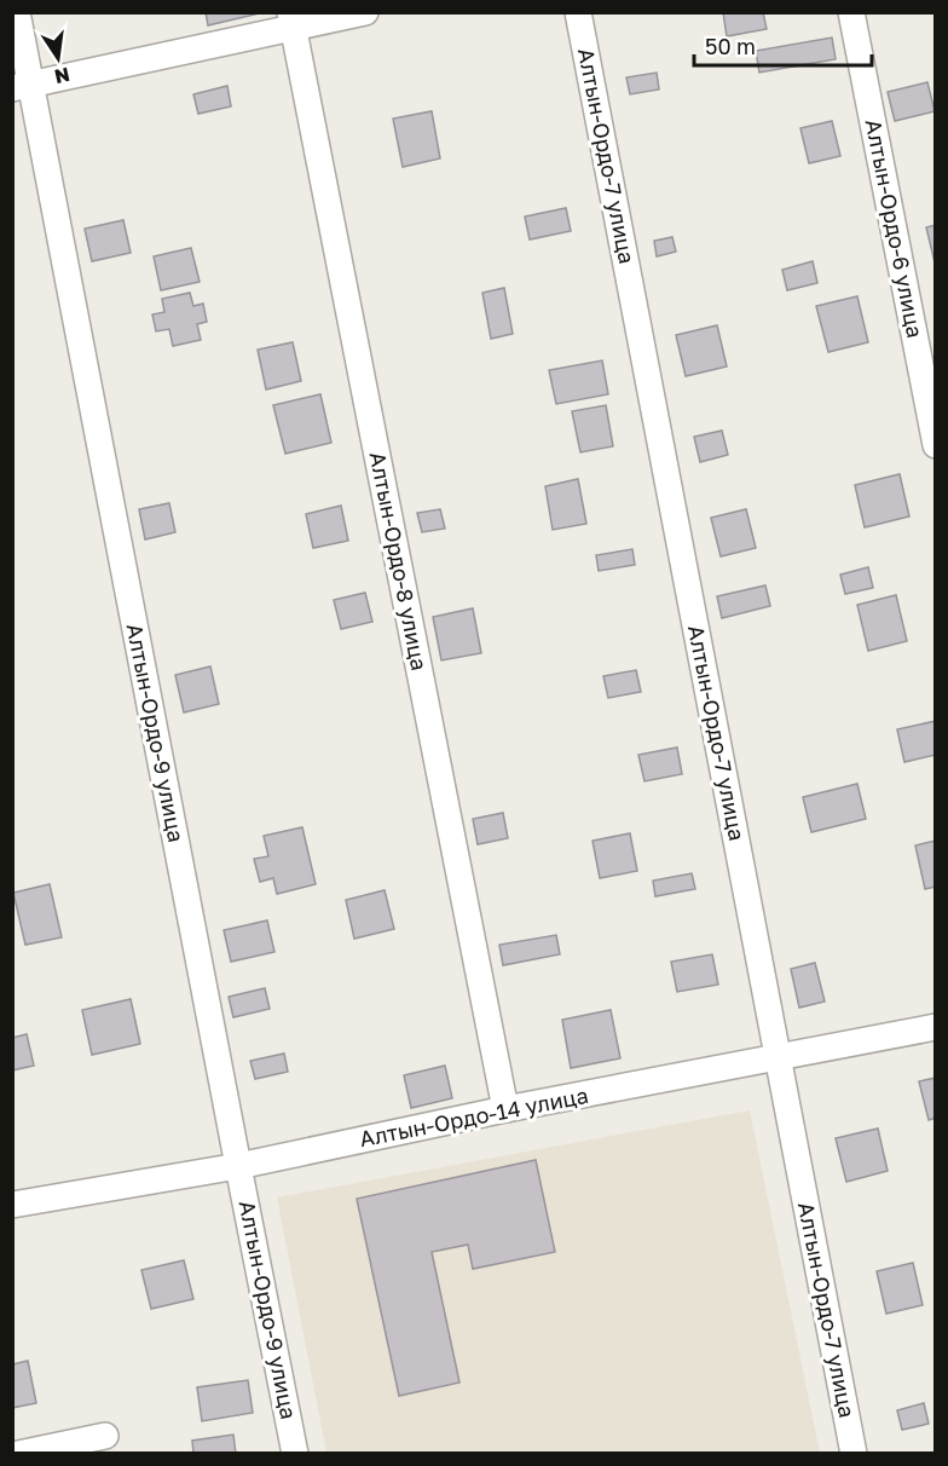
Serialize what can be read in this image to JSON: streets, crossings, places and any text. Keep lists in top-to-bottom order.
{
  "streets": {
    "street": [
      "Алтын-Ордо-7 улица",
      "Алтын-Ордо-6 улица",
      "Алтын-Ордо-8 улица",
      "Алтын-Ордо-9 улица",
      "Алтын-Ордо-14 улица"
    ]
  },
  "crossings": [
    ["Алтын-Ордо-7 улица", "Алтын-Ордо-14 улица"],
    ["Алтын-Ордо-8 улица", "Алтын-Ордо-14 улица"],
    ["Алтын-Ордо-9 улица", "Алтын-Ордо-14 улица"]
  ],
  "scale_bar": "50 m",
  "north": "bottom"
}
